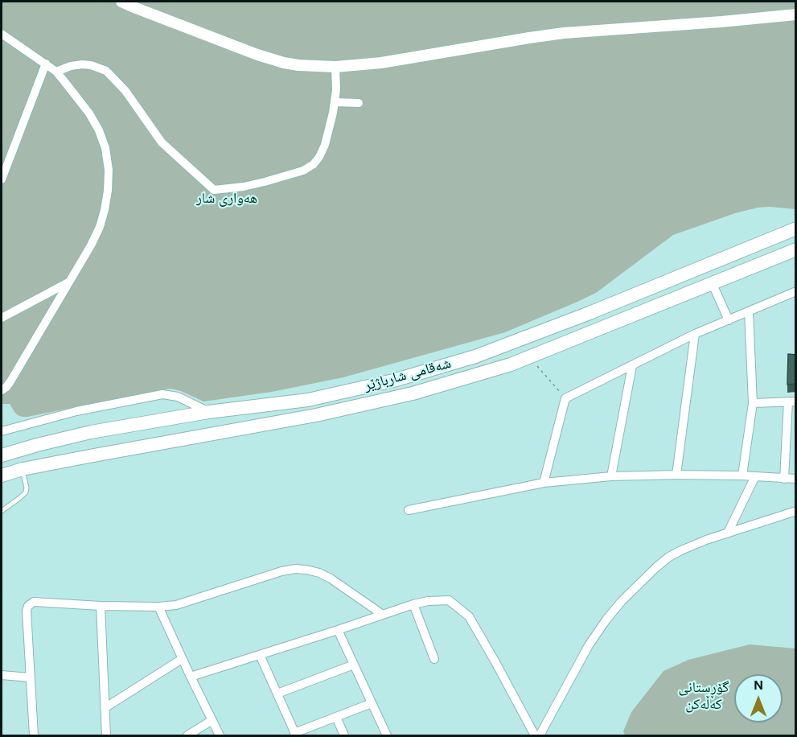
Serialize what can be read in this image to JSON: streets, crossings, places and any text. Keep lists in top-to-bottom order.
{
  "streets": {
    "main road": ["شەقامی شارباژێر"]
  },
  "parks": ["هەواری شار", "گۆڕستانی کەڵەکن"],
  "north": "top"
}
